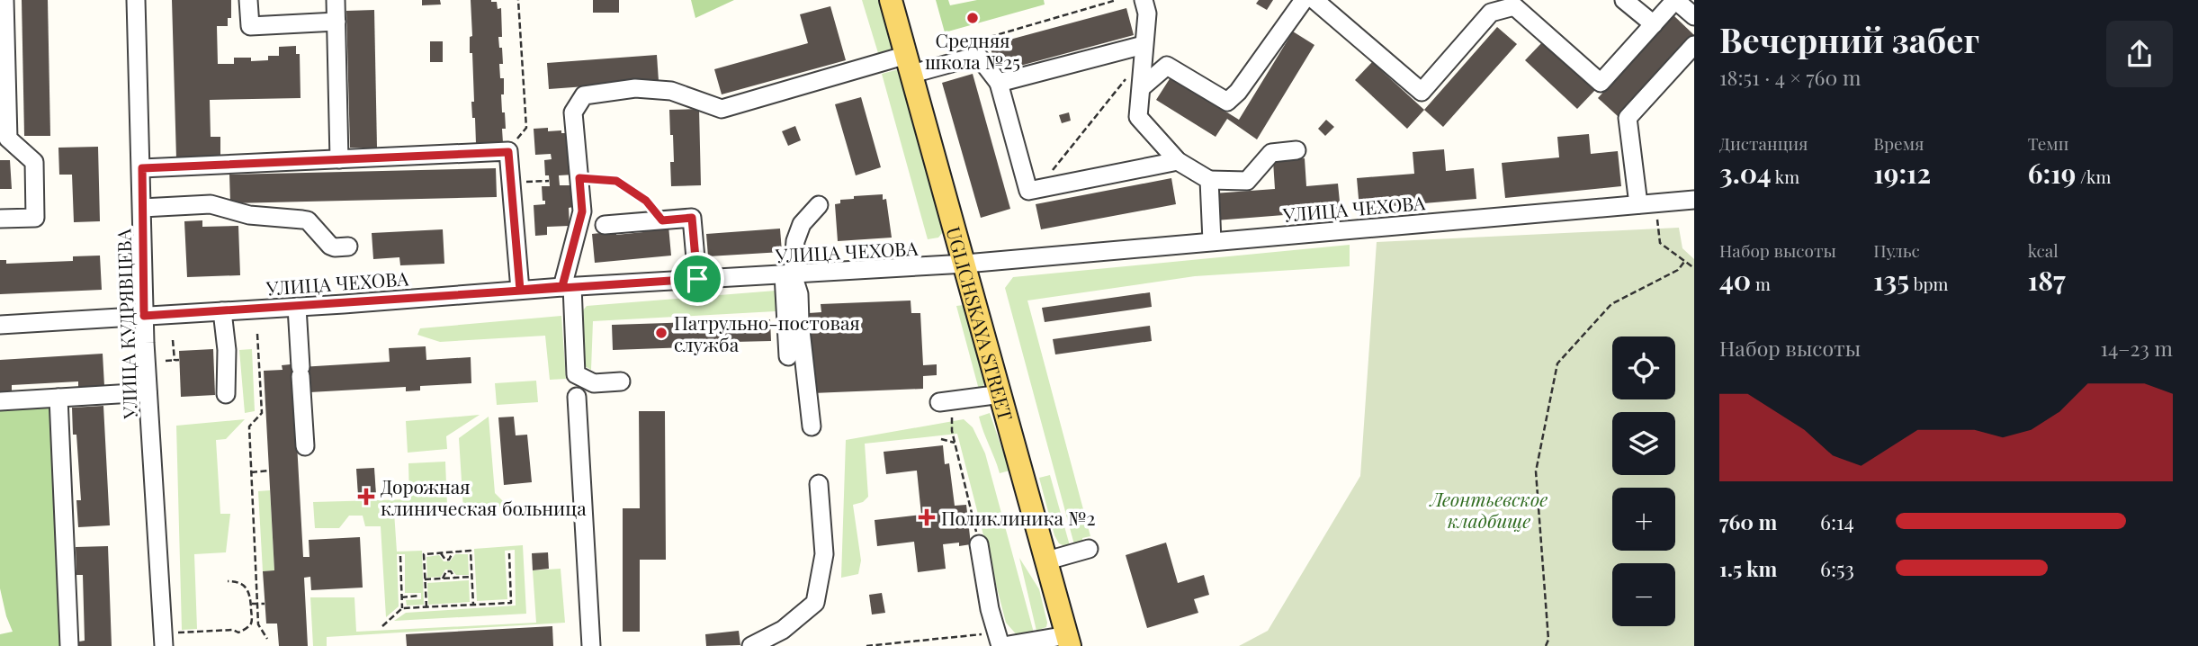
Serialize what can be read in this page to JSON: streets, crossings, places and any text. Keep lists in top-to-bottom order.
{
  "streets": {
    "main road": ["UGLICHSKAYA STREET"],
    "street": ["УЛИЦА ЧЕХОВА", "УЛИЦА КУДРЯВЦЕВА"]
  },
  "crossings": [
    ["УЛИЦА ЧЕХОВА", "UGLICHSKAYA STREET"],
    ["УЛИЦА ЧЕХОВА", "УЛИЦА КУДРЯВЦЕВА"]
  ],
  "parks": ["Леонтьевское кладбище"],
  "places": {
    "other": ["Средняя школа №25", "Патрульно-постовая служба"],
    "health": ["Дорожная клиническая больница", "Поликлиника №2"]
  },
  "page": {
    "heading": ["Вечерний забег", "18:51 · 4 × 760 m"],
    "stats": [
      ["Дистанция", "3.04 km"],
      ["Время", "19:12"],
      ["Темп", "6:19 /km"],
      ["Набор высоты", "40 m"],
      ["Пульс", "135 bpm"],
      ["kcal", "187"]
    ],
    "chart": ["Набор высоты", "14–23 m"],
    "map_buttons": ["+", "−"],
    "list": [
      {
        "name": "760 m",
        "note": "6:14"
      },
      {
        "name": "1.5 km",
        "note": "6:53"
      }
    ]
  }
}
